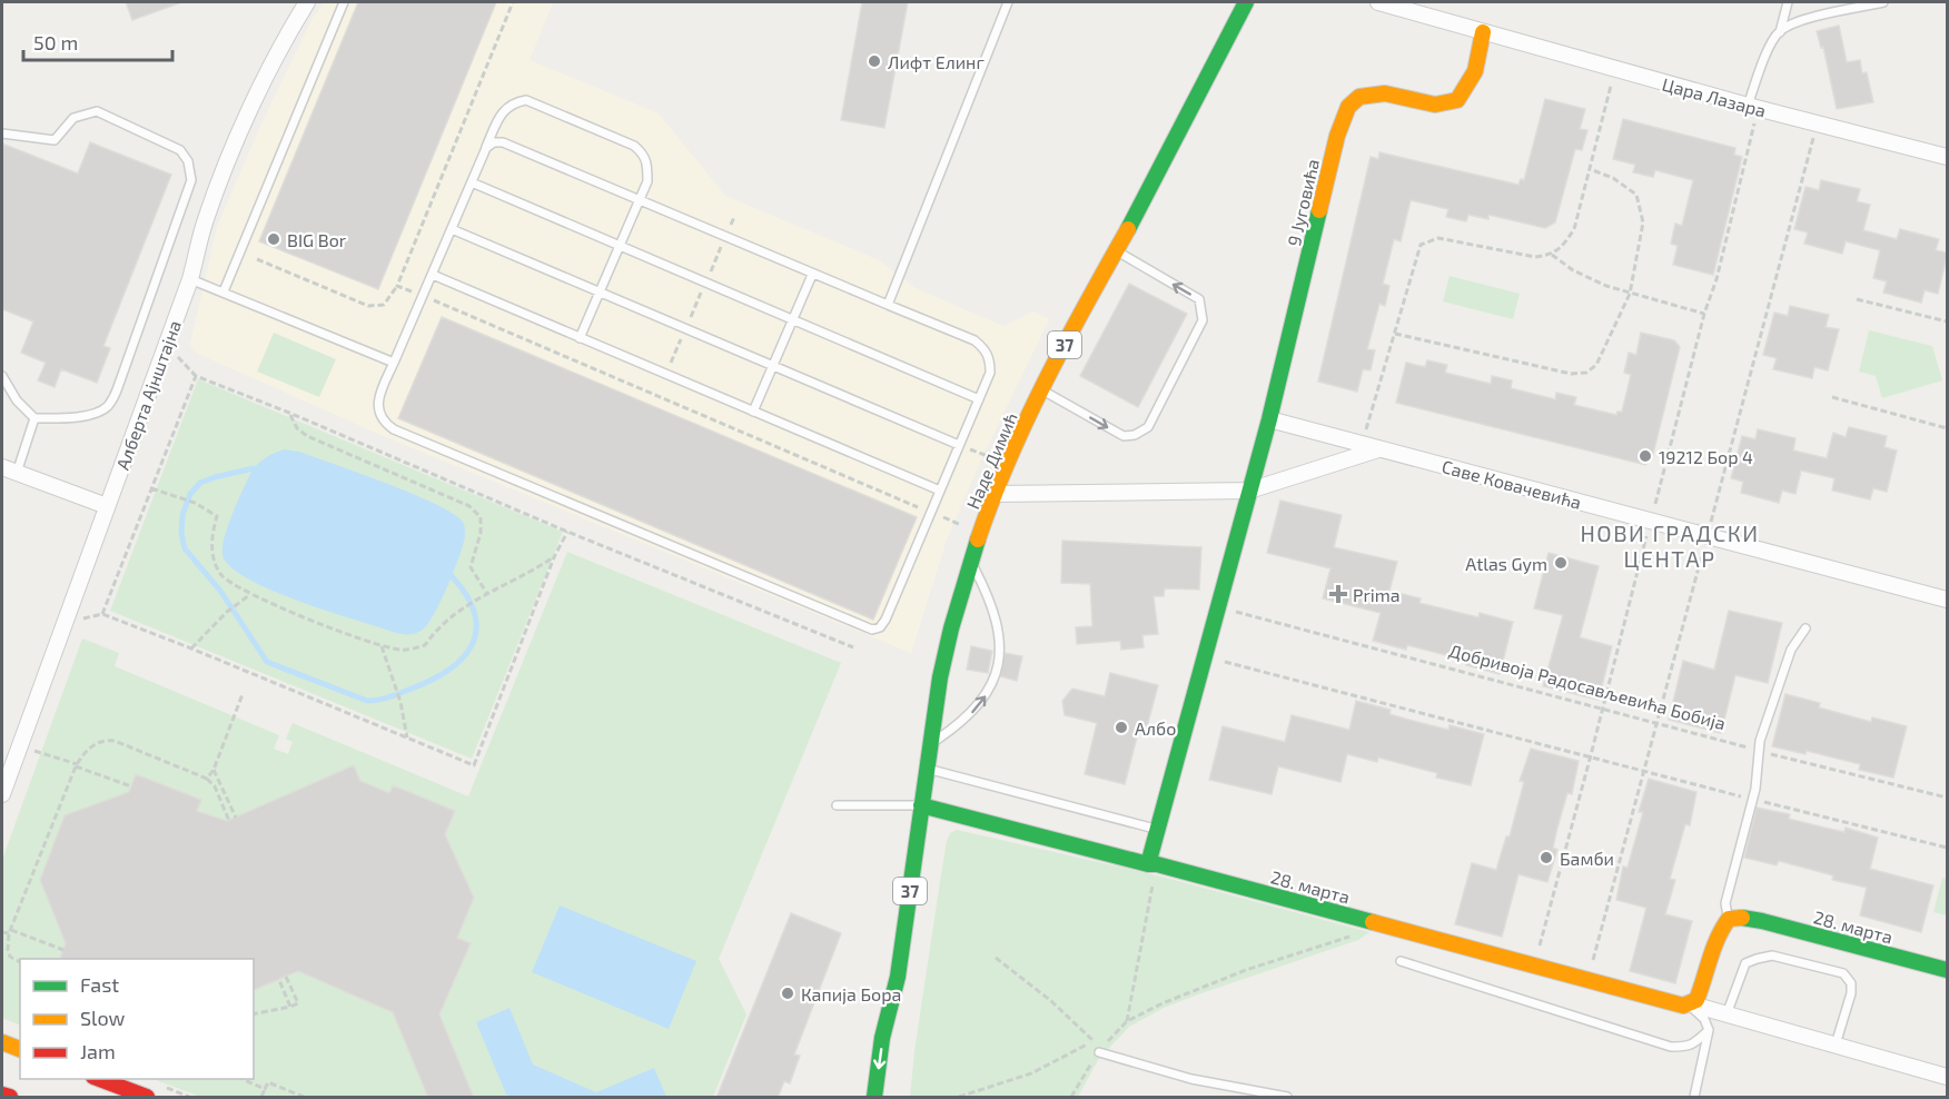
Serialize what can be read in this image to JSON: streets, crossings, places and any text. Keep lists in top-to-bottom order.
{
  "streets": {
    "street": [
      "Цара Лазара",
      "9 Југовића",
      "37",
      "Алберта Ајнштајна",
      "Наде Димић",
      "Саве Ковачевића",
      "28. марта"
    ],
    "path": ["Добривоја Радосављевића Бобија"]
  },
  "crossings": [
    ["Цара Лазара", "9 Југовића"],
    ["9 Југовића", "Саве Ковачевића"],
    ["37", "Наде Димић"],
    ["Наде Димић", "28. марта"]
  ],
  "districts": ["НОВИ ГРАДСКИ ЦЕНТАР"],
  "places": {
    "other": [
      "Лифт Елинг",
      "BIG Bor",
      "19212 Бор 4",
      "Atlas Gym",
      "Албо",
      "Бамби",
      "Капија Бора"
    ],
    "health": ["Prima"]
  },
  "legend": ["Fast", "Slow", "Jam"],
  "scale_bar": "50 m"
}
